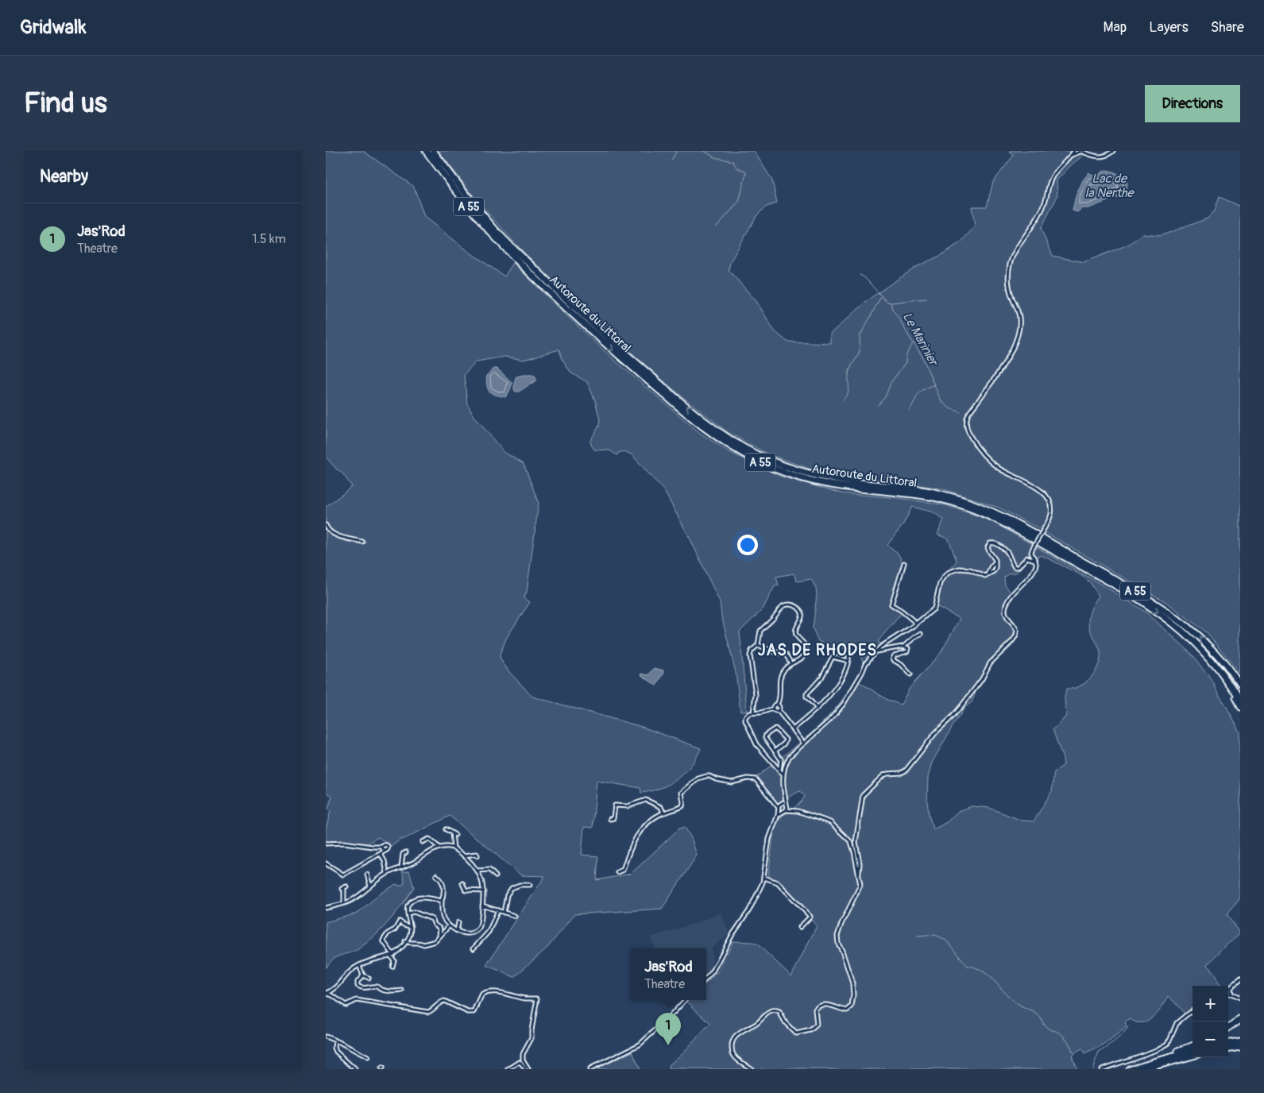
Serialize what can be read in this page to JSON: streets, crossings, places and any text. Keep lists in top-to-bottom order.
{
  "streets": {
    "highway": ["A 55", "Autoroute du Littoral"]
  },
  "districts": ["JAS DE RHODES"],
  "water": ["Lac de la Nerthe", "Le Marinier"],
  "page": {
    "header": "Gridwalk",
    "nav": ["Map", "Layers", "Share"],
    "buttons": "Directions",
    "title": "Find us",
    "heading": "Nearby",
    "list": [
      {
        "mark": "1",
        "name": "Jas'Rod",
        "note": "Theatre",
        "value": "1.5 km"
      }
    ],
    "popup": ["Jas'Rod", "Theatre"],
    "map_buttons": ["+", "−"],
    "pins": "1"
  }
}
